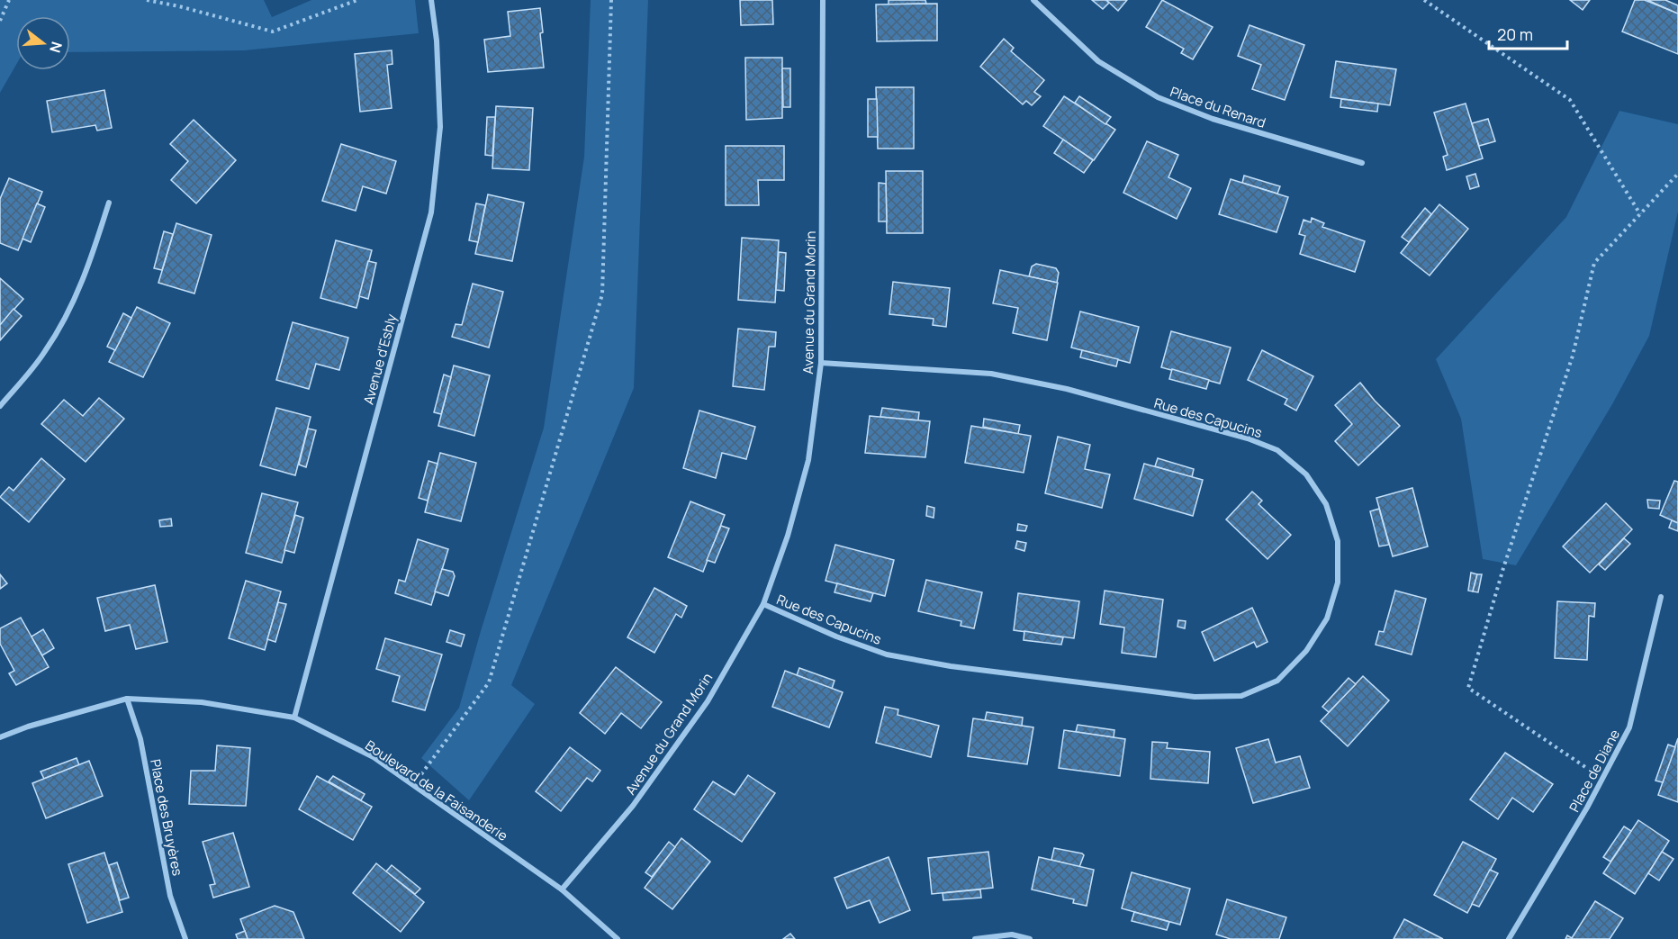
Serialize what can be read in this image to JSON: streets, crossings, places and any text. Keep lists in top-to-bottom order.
{
  "streets": {
    "street": [
      "Place du Renard",
      "Avenue du Grand Morin",
      "Avenue d'Esbly",
      "Rue des Capucins",
      "Place de Diane",
      "Boulevard de la Faisanderie",
      "Place des Bruyères"
    ]
  },
  "crossings": [
    ["Avenue du Grand Morin", "Rue des Capucins"],
    ["Avenue du Grand Morin", "Boulevard de la Faisanderie"],
    ["Avenue d'Esbly", "Boulevard de la Faisanderie"],
    ["Boulevard de la Faisanderie", "Place des Bruyères"]
  ],
  "scale_bar": "20 m",
  "north": "right"
}
